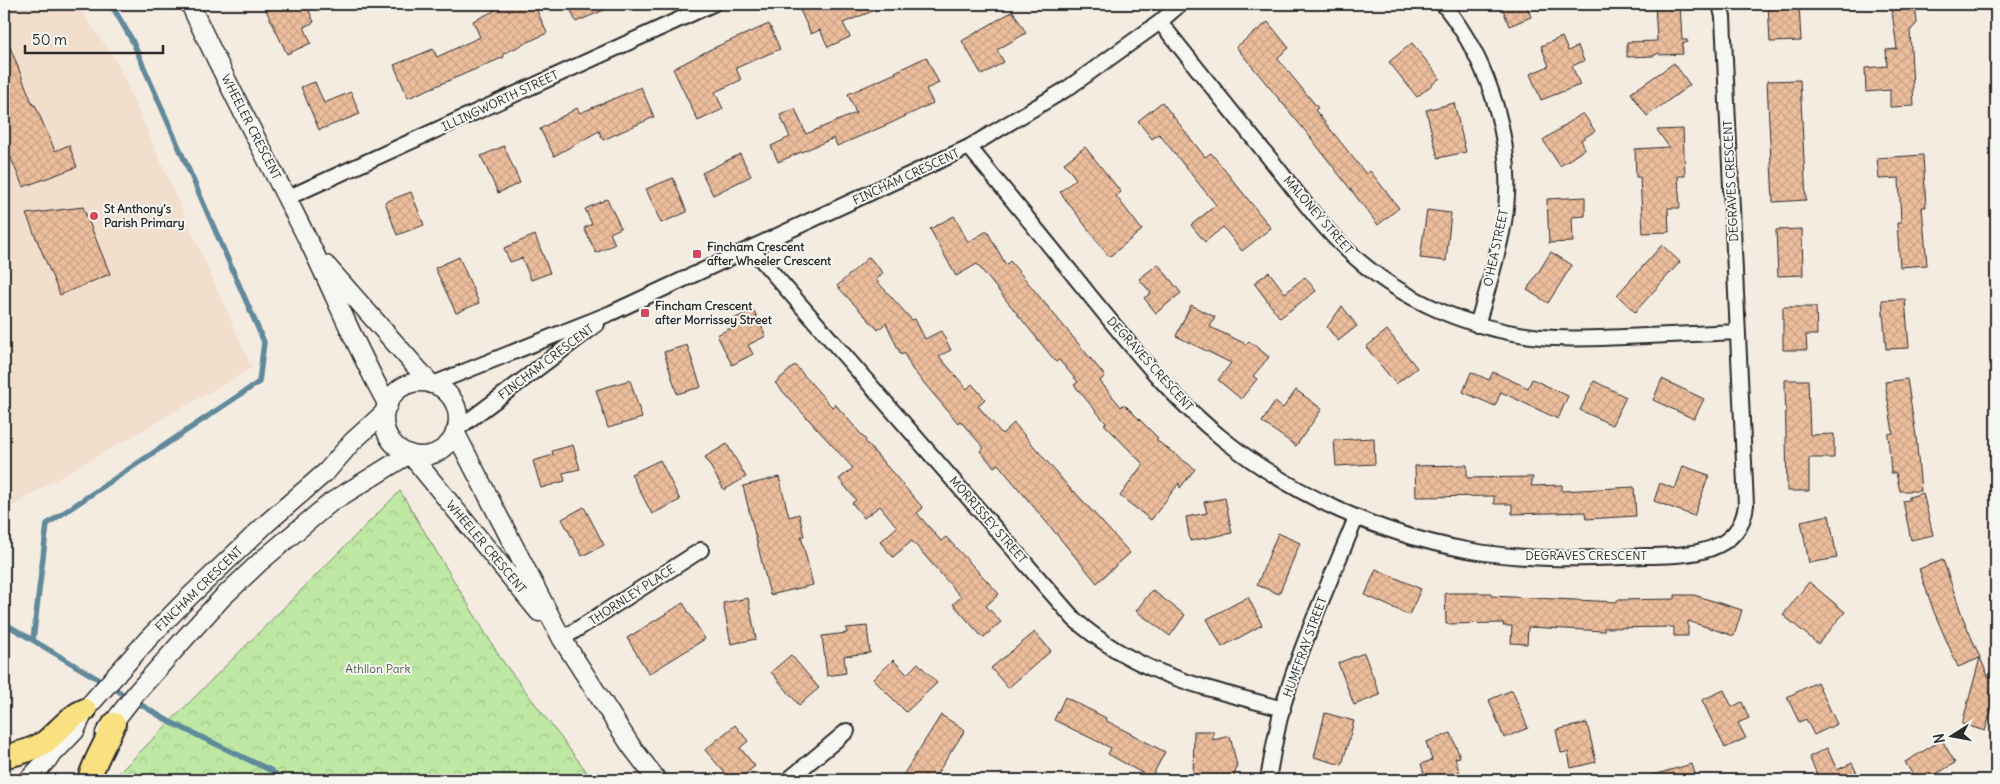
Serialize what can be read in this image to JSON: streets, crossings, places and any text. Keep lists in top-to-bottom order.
{
  "streets": {
    "street": [
      "ILLINGWORTH STREET",
      "WHEELER CRESCENT",
      "FINCHAM CRESCENT",
      "DEGRAVES CRESCENT",
      "MALONEY STREET",
      "O'HEA STREET",
      "MORRISSEY STREET",
      "THORNLEY PLACE",
      "HUMFFRAY STREET"
    ]
  },
  "crossings": [
    ["ILLINGWORTH STREET", "WHEELER CRESCENT"],
    ["WHEELER CRESCENT", "FINCHAM CRESCENT"],
    ["WHEELER CRESCENT", "THORNLEY PLACE"],
    ["FINCHAM CRESCENT", "DEGRAVES CRESCENT"],
    ["FINCHAM CRESCENT", "MALONEY STREET"],
    ["FINCHAM CRESCENT", "MORRISSEY STREET"],
    ["DEGRAVES CRESCENT", "MALONEY STREET"],
    ["DEGRAVES CRESCENT", "HUMFFRAY STREET"],
    ["MALONEY STREET", "O'HEA STREET"],
    ["MORRISSEY STREET", "HUMFFRAY STREET"]
  ],
  "parks": ["Athllon Park"],
  "places": {
    "other": ["St Anthony’s Parish Primary"],
    "transit": ["Fincham Crescent after Wheeler Crescent", "Fincham Crescent after Morrissey Street"]
  },
  "scale_bar": "50 m",
  "north": "left"
}
